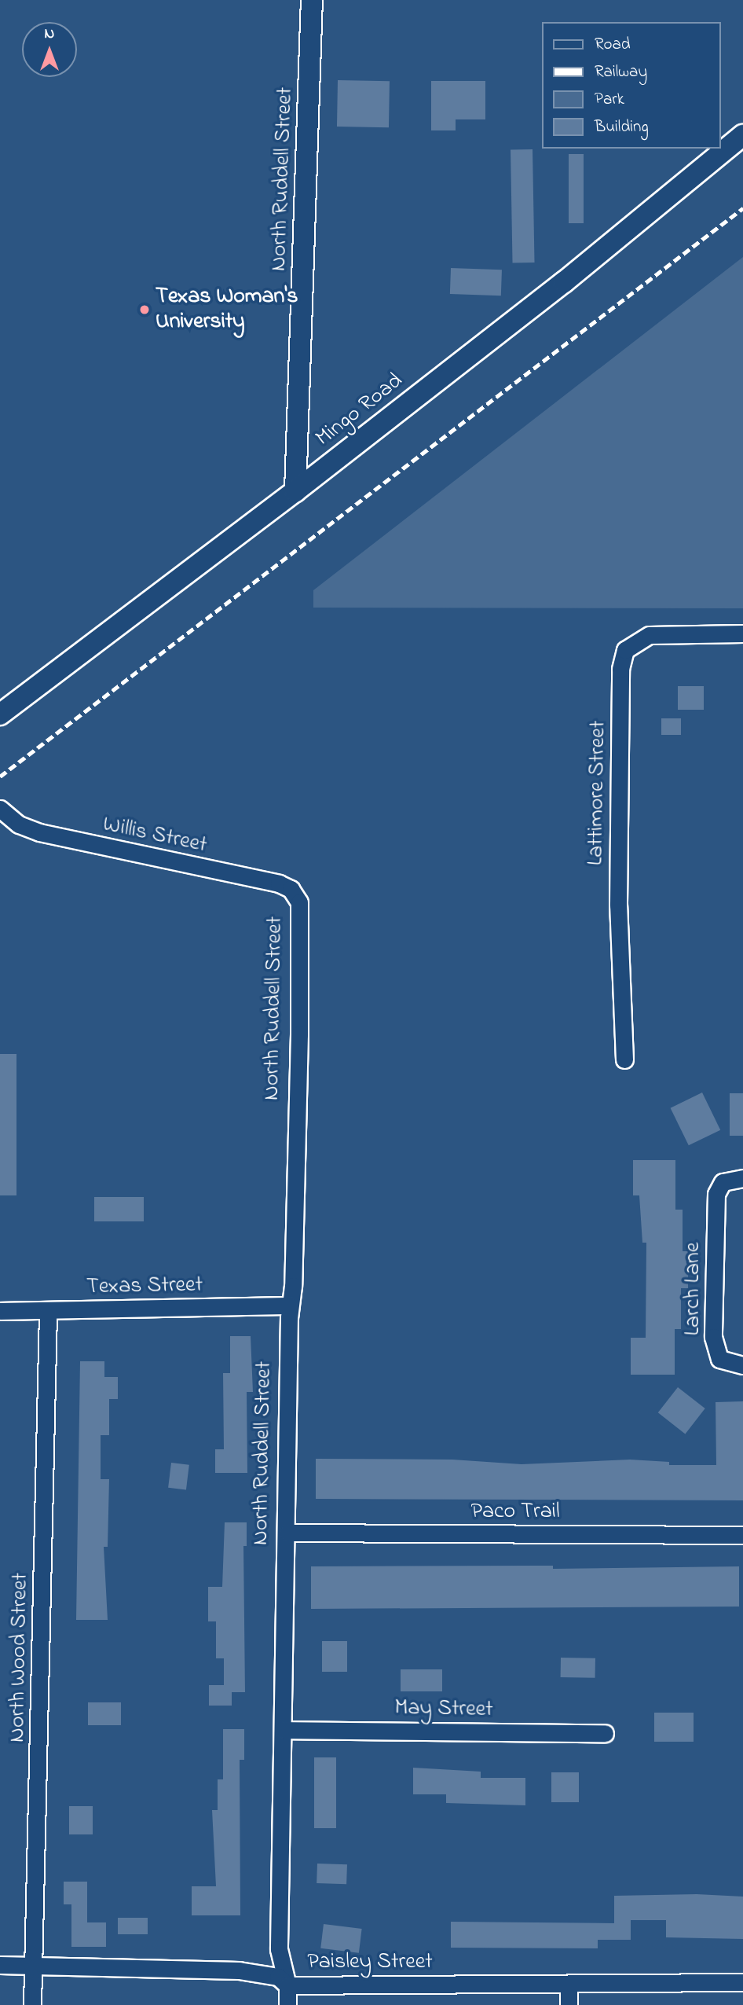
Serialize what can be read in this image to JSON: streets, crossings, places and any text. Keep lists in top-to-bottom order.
{
  "streets": {
    "street": [
      "North Ruddell Street",
      "Mingo Road",
      "Lattimore Street",
      "Willis Street",
      "Texas Street",
      "Larch Lane",
      "Paco Trail",
      "North Wood Street",
      "May Street",
      "Paisley Street"
    ]
  },
  "crossings": [
    ["North Ruddell Street", "Mingo Road"],
    ["North Ruddell Street", "Willis Street"],
    ["North Ruddell Street", "Texas Street"],
    ["North Ruddell Street", "Paco Trail"],
    ["North Ruddell Street", "May Street"],
    ["North Ruddell Street", "Paisley Street"],
    ["Texas Street", "North Wood Street"],
    ["North Wood Street", "Paisley Street"]
  ],
  "places": ["Texas Woman's University"],
  "legend": [
    "Road",
    "Railway",
    "Park",
    "Building"
  ],
  "north": "top"
}
